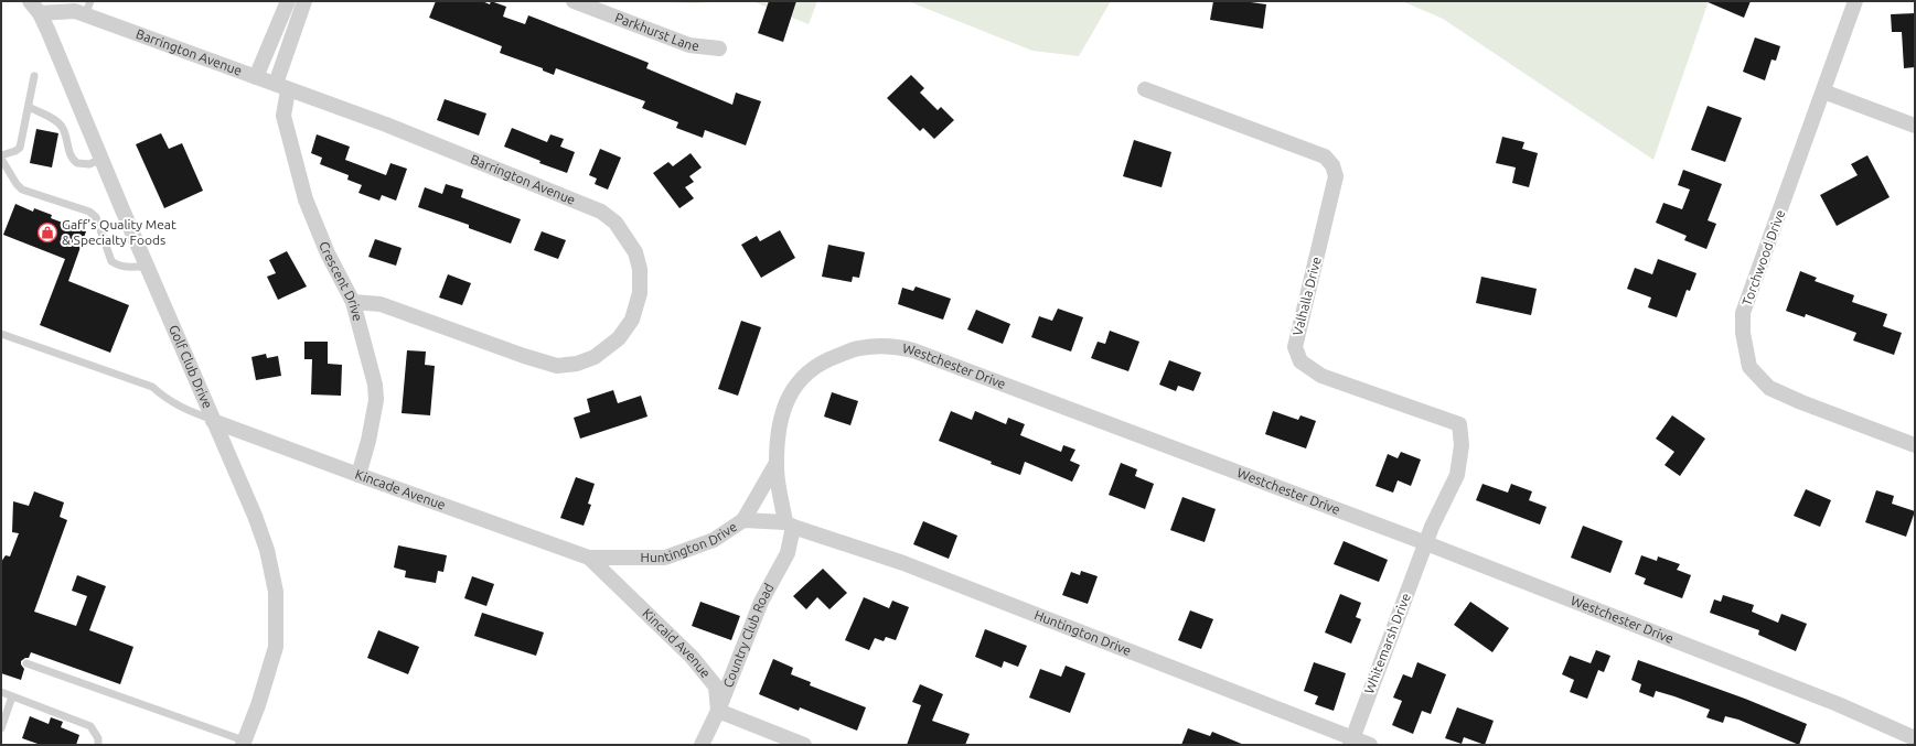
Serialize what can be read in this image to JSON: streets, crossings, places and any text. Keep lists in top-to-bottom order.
{
  "streets": {
    "street": [
      "Parkhurst Lane",
      "Barrington Avenue",
      "Torchwood Drive",
      "Crescent Drive",
      "Valhalla Drive",
      "Golf Club Drive",
      "Westchester Drive",
      "Kincade Avenue",
      "Huntington Drive",
      "Country Club Road",
      "Kincaid Avenue",
      "Whitemarsh Drive"
    ]
  },
  "crossings": [
    ["Barrington Avenue", "Crescent Drive"],
    ["Barrington Avenue", "Golf Club Drive"],
    ["Crescent Drive", "Kincade Avenue"],
    ["Valhalla Drive", "Westchester Drive"],
    ["Valhalla Drive", "Whitemarsh Drive"],
    ["Golf Club Drive", "Kincade Avenue"],
    ["Westchester Drive", "Huntington Drive"],
    ["Westchester Drive", "Country Club Road"],
    ["Westchester Drive", "Whitemarsh Drive"],
    ["Kincade Avenue", "Huntington Drive"],
    ["Kincade Avenue", "Kincaid Avenue"],
    ["Huntington Drive", "Country Club Road"],
    ["Huntington Drive", "Kincaid Avenue"],
    ["Huntington Drive", "Whitemarsh Drive"],
    ["Country Club Road", "Kincaid Avenue"]
  ],
  "places": {
    "shop": ["Gaff's Quality Meat & Specialty Foods"]
  }
}
